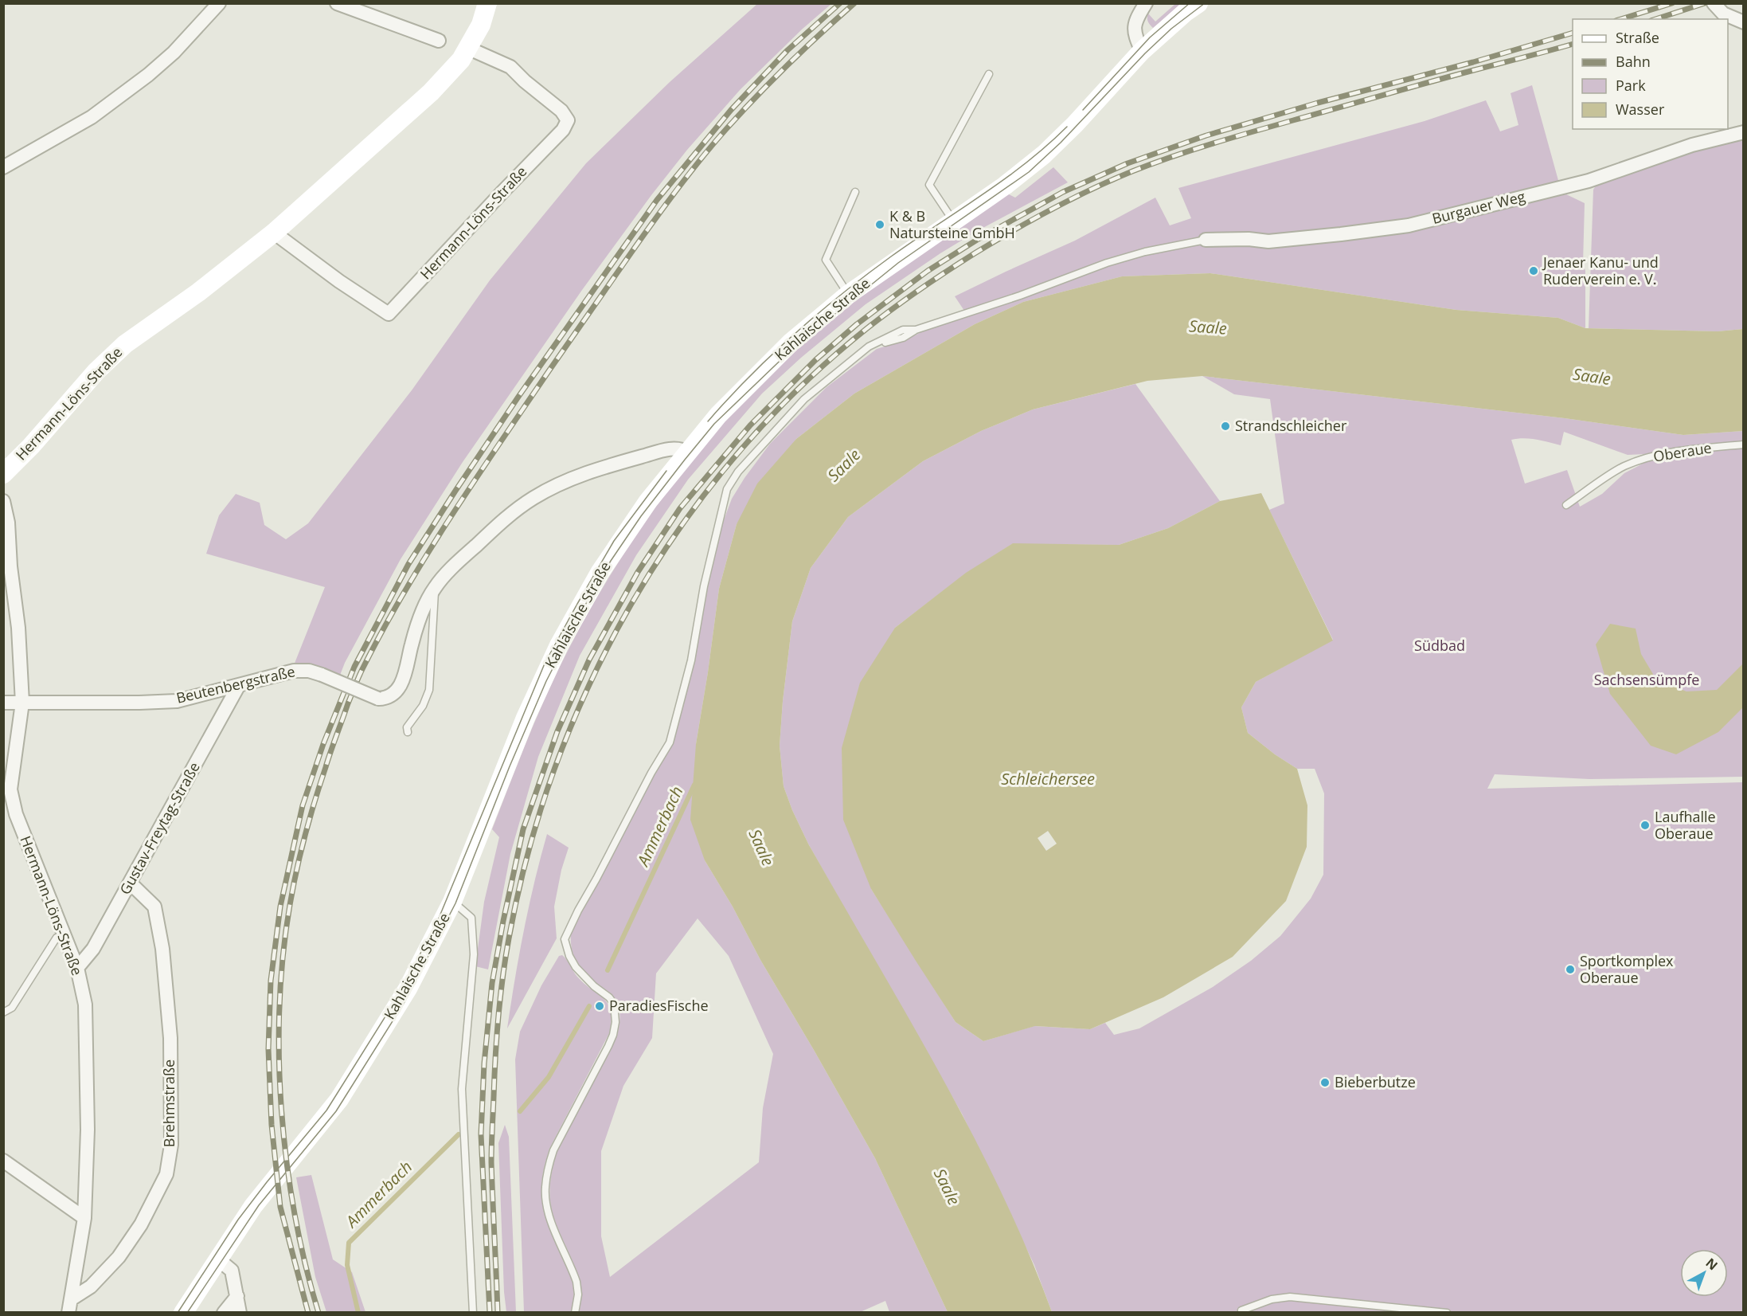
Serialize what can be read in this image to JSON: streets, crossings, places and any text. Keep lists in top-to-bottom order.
{
  "streets": {
    "main road": ["Hermann-Löns-Straße", "Kahlaische Straße"],
    "street": [
      "Burgauer Weg",
      "Beutenbergstraße",
      "Gustav-Freytag-Straße",
      "Brehmstraße"
    ],
    "lane": ["Oberaue"]
  },
  "crossings": [
    ["Hermann-Löns-Straße", "Beutenbergstraße"],
    ["Hermann-Löns-Straße", "Gustav-Freytag-Straße"],
    ["Hermann-Löns-Straße", "Brehmstraße"],
    ["Kahlaische Straße", "Beutenbergstraße"],
    ["Beutenbergstraße", "Gustav-Freytag-Straße"],
    ["Gustav-Freytag-Straße", "Brehmstraße"]
  ],
  "water": ["Saale", "Schleichersee", "Ammerbach"],
  "parks": ["Südbad", "Sachsensümpfe"],
  "places": [
    "K & B Natursteine GmbH",
    "Jenaer Kanu- und Ruderverein e. V.",
    "Strandschleicher",
    "Laufhalle Oberaue",
    "Sportkomplex Oberaue",
    "ParadiesFische",
    "Bieberbutze"
  ],
  "legend": [
    "Straße",
    "Bahn",
    "Park",
    "Wasser"
  ],
  "north": "top right"
}
